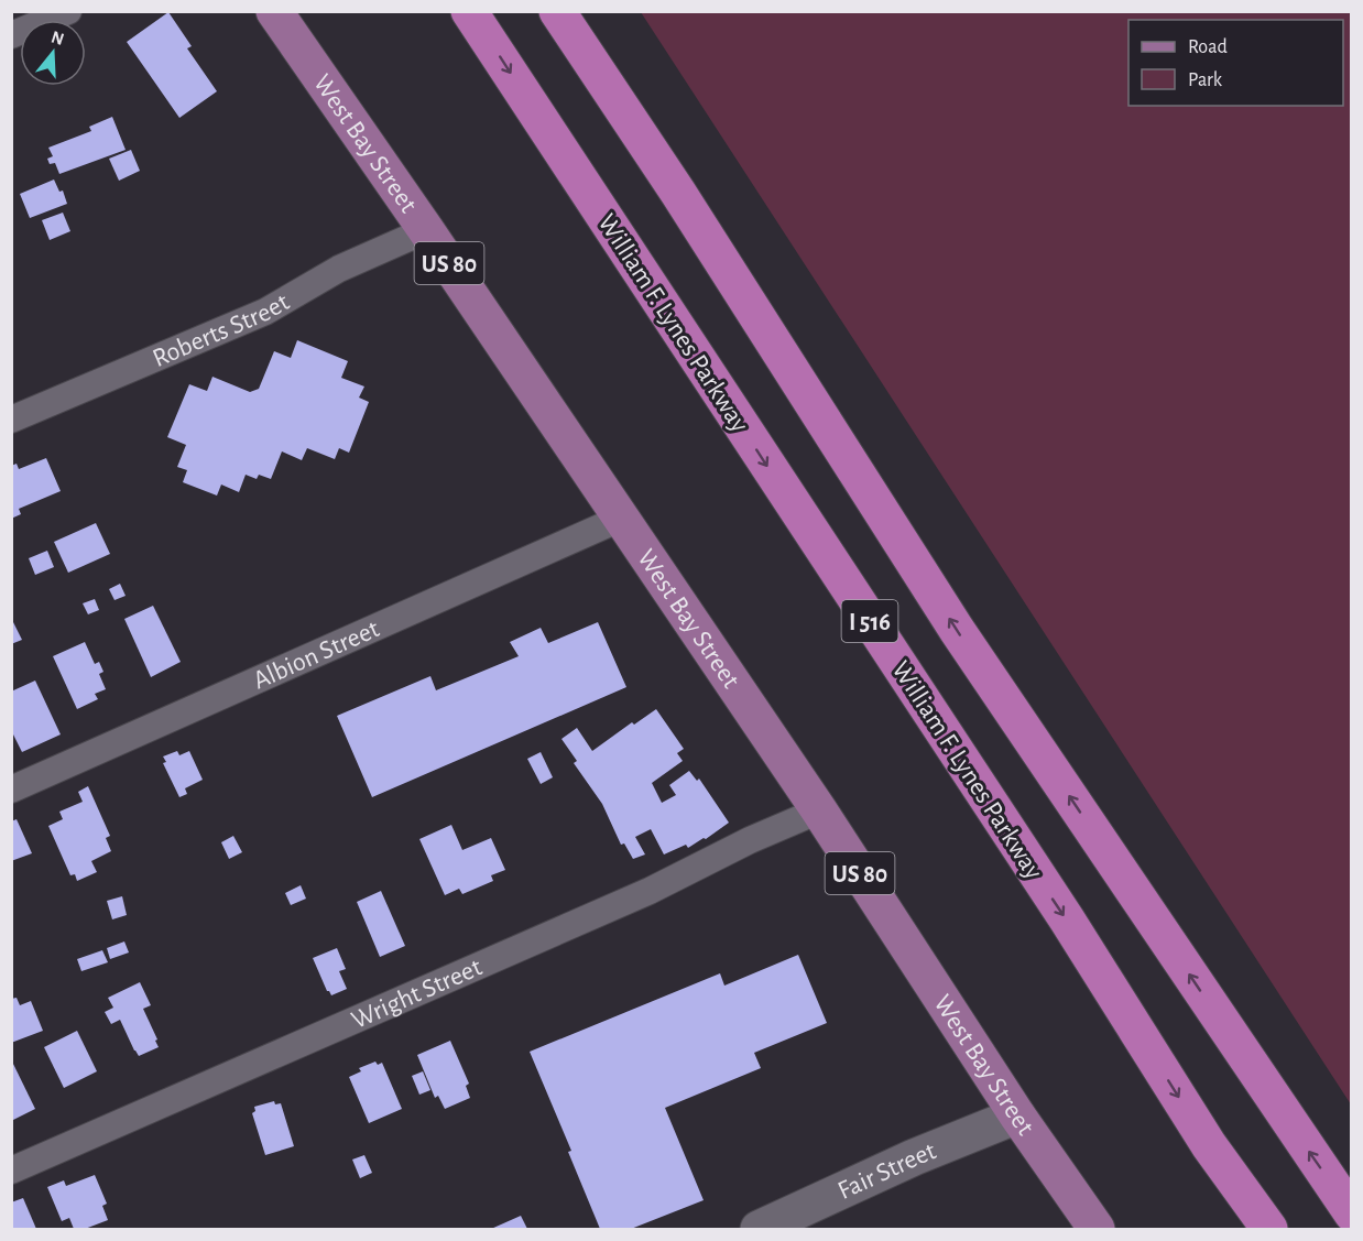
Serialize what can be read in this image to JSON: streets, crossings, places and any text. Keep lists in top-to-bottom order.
{
  "streets": {
    "highway": ["William F. Lynes Parkway", "I 516"],
    "main road": ["West Bay Street", "US 80"],
    "street": [
      "Roberts Street",
      "Albion Street",
      "Wright Street",
      "Fair Street"
    ]
  },
  "crossings": [
    ["West Bay Street", "Roberts Street"],
    ["West Bay Street", "Albion Street"],
    ["West Bay Street", "Wright Street"],
    ["West Bay Street", "Fair Street"]
  ],
  "legend": ["Road", "Park"],
  "north": "top"
}
